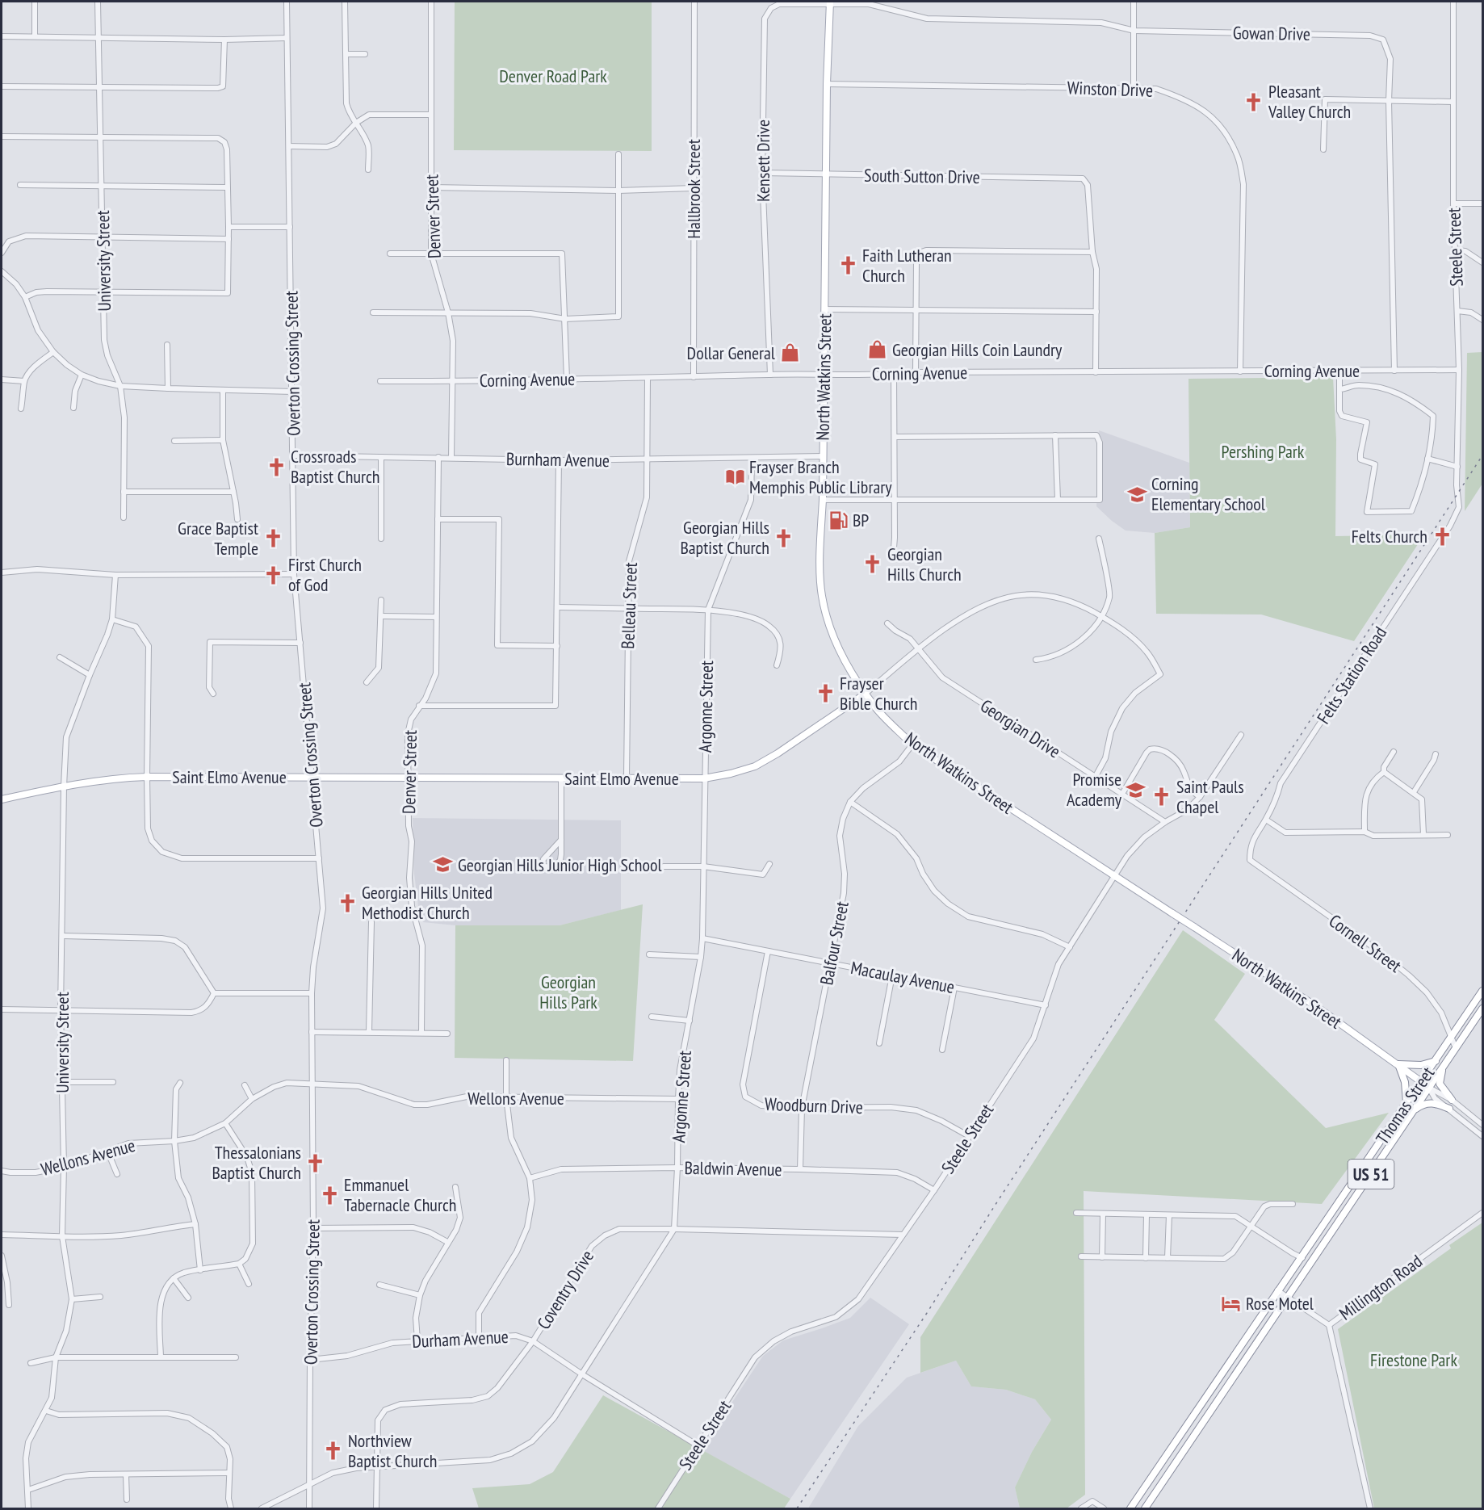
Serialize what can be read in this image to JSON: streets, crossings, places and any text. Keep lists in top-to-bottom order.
{
  "streets": {
    "highway": ["Thomas Street", "US 51"],
    "main road": ["North Watkins Street", "Saint Elmo Avenue"],
    "street": [
      "Gowan Drive",
      "Winston Drive",
      "Kensett Drive",
      "South Sutton Drive",
      "Hallbrook Street",
      "Denver Street",
      "Steele Street",
      "University Street",
      "Overton Crossing Street",
      "Corning Avenue",
      "Burnham Avenue",
      "Belleau Street",
      "Felts Station Road",
      "Argonne Street",
      "Georgian Drive",
      "Balfour Street",
      "Cornell Street",
      "Macaulay Avenue",
      "Wellons Avenue",
      "Woodburn Drive",
      "Baldwin Avenue",
      "Millington Road",
      "Coventry Drive",
      "Durham Avenue"
    ]
  },
  "crossings": [
    ["Gowan Drive", "Kensett Drive"],
    ["Gowan Drive", "Corning Avenue"],
    ["Gowan Drive", "North Watkins Street"],
    ["Winston Drive", "Corning Avenue"],
    ["Winston Drive", "North Watkins Street"],
    ["Kensett Drive", "South Sutton Drive"],
    ["Kensett Drive", "Corning Avenue"],
    ["Kensett Drive", "North Watkins Street"],
    ["South Sutton Drive", "North Watkins Street"],
    ["Hallbrook Street", "Corning Avenue"],
    ["Denver Street", "Corning Avenue"],
    ["Denver Street", "Burnham Avenue"],
    ["Denver Street", "Saint Elmo Avenue"],
    ["Steele Street", "Corning Avenue"],
    ["Steele Street", "North Watkins Street"],
    ["Steele Street", "Felts Station Road"],
    ["Steele Street", "Georgian Drive"],
    ["Steele Street", "Macaulay Avenue"],
    ["Steele Street", "Woodburn Drive"],
    ["Steele Street", "Baldwin Avenue"],
    ["Steele Street", "Coventry Drive"],
    ["Steele Street", "Durham Avenue"],
    ["University Street", "Saint Elmo Avenue"],
    ["University Street", "Wellons Avenue"],
    ["Overton Crossing Street", "Burnham Avenue"],
    ["Overton Crossing Street", "Argonne Street"],
    ["Overton Crossing Street", "Saint Elmo Avenue"],
    ["Overton Crossing Street", "Wellons Avenue"],
    ["Overton Crossing Street", "Durham Avenue"],
    ["Corning Avenue", "North Watkins Street"],
    ["Corning Avenue", "Belleau Street"],
    ["North Watkins Street", "Burnham Avenue"],
    ["North Watkins Street", "Saint Elmo Avenue"],
    ["North Watkins Street", "Balfour Street"],
    ["North Watkins Street", "Thomas Street"],
    ["Burnham Avenue", "Belleau Street"],
    ["Burnham Avenue", "Argonne Street"],
    ["Belleau Street", "Saint Elmo Avenue"],
    ["Felts Station Road", "Cornell Street"],
    ["Argonne Street", "Saint Elmo Avenue"],
    ["Argonne Street", "Macaulay Avenue"],
    ["Argonne Street", "Wellons Avenue"],
    ["Argonne Street", "Baldwin Avenue"],
    ["Argonne Street", "Coventry Drive"],
    ["Argonne Street", "Durham Avenue"],
    ["Georgian Drive", "Saint Elmo Avenue"],
    ["Balfour Street", "Macaulay Avenue"],
    ["Balfour Street", "Woodburn Drive"],
    ["Balfour Street", "Baldwin Avenue"],
    ["Cornell Street", "Thomas Street"],
    ["Macaulay Avenue", "Woodburn Drive"],
    ["Thomas Street", "Millington Road"],
    ["Coventry Drive", "Durham Avenue"]
  ],
  "parks": [
    "Denver Road Park",
    "Pershing Park",
    "Georgian Hills Park",
    "Firestone Park"
  ],
  "places": {
    "church": [
      "Pleasant Valley Church",
      "Faith Lutheran Church",
      "Crossroads Baptist Church",
      "Felts Church",
      "Georgian Hills Baptist Church",
      "Grace Baptist Temple",
      "Georgian Hills Church",
      "First Church of God",
      "Frayser Bible Church",
      "Saint Pauls Chapel",
      "Georgian Hills United Methodist Church",
      "Thessalonians Baptist Church",
      "Emmanuel Tabernacle Church",
      "Northview Baptist Church"
    ],
    "shop": ["Georgian Hills Coin Laundry", "Dollar General"],
    "library": ["Frayser Branch Memphis Public Library"],
    "school or university": ["Corning Elementary School", "Promise Academy", "Georgian Hills Junior High School"],
    "fuel station": ["BP"],
    "hotel": ["Rose Motel"]
  }
}
